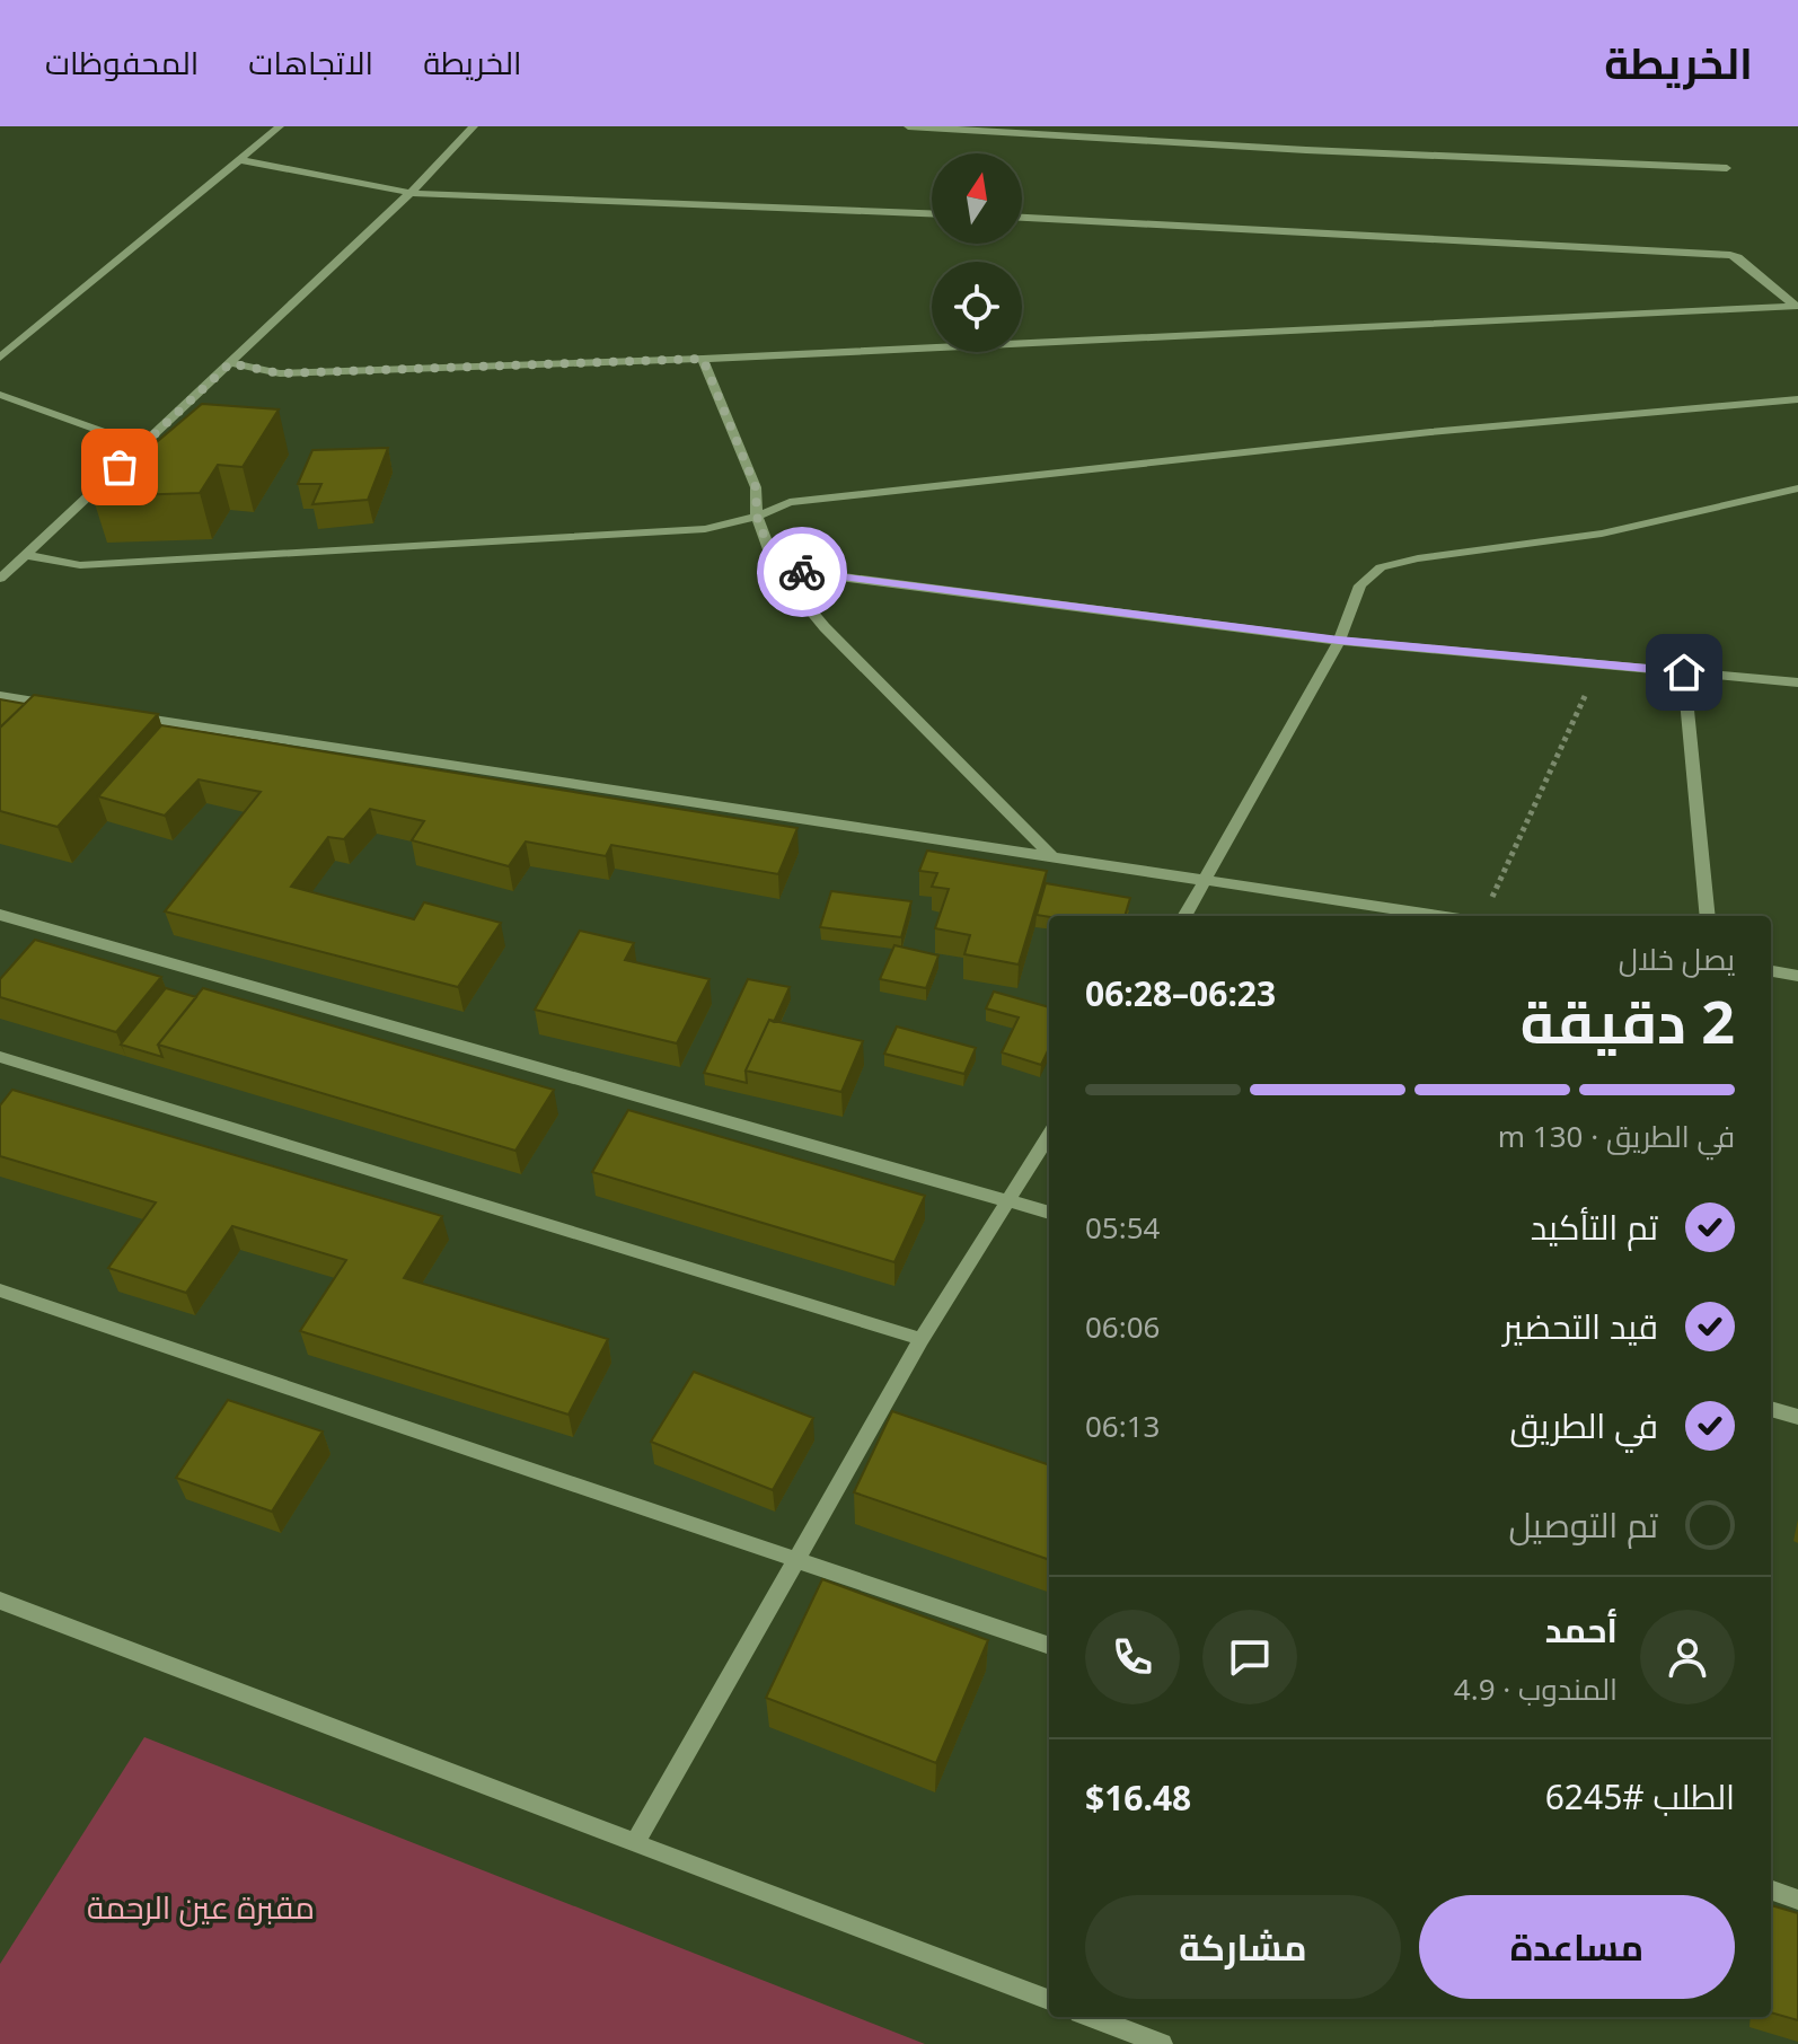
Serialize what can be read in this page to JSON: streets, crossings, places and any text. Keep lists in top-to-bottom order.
{
  "parks": ["مقبرة عين الرحمة"],
  "north": "top",
  "page": {
    "header": "الخريطة",
    "nav": ["الخريطة", "الاتجاهات", "المحفوظات"],
    "heading": ["2 دقيقة", "يصل خلال", "06:23–06:28"],
    "panel": [
      "أحمد",
      "المندوب · 4.9",
      "الطلب #6245",
      "$16.48"
    ],
    "bar": "في الطريق · 130 m",
    "list": [
      ["تم التأكيد", "05:54"],
      ["قيد التحضير", "06:06"],
      ["في الطريق", "06:13"],
      "تم التوصيل"
    ],
    "buttons": ["مساعدة", "مشاركة"]
  }
}
